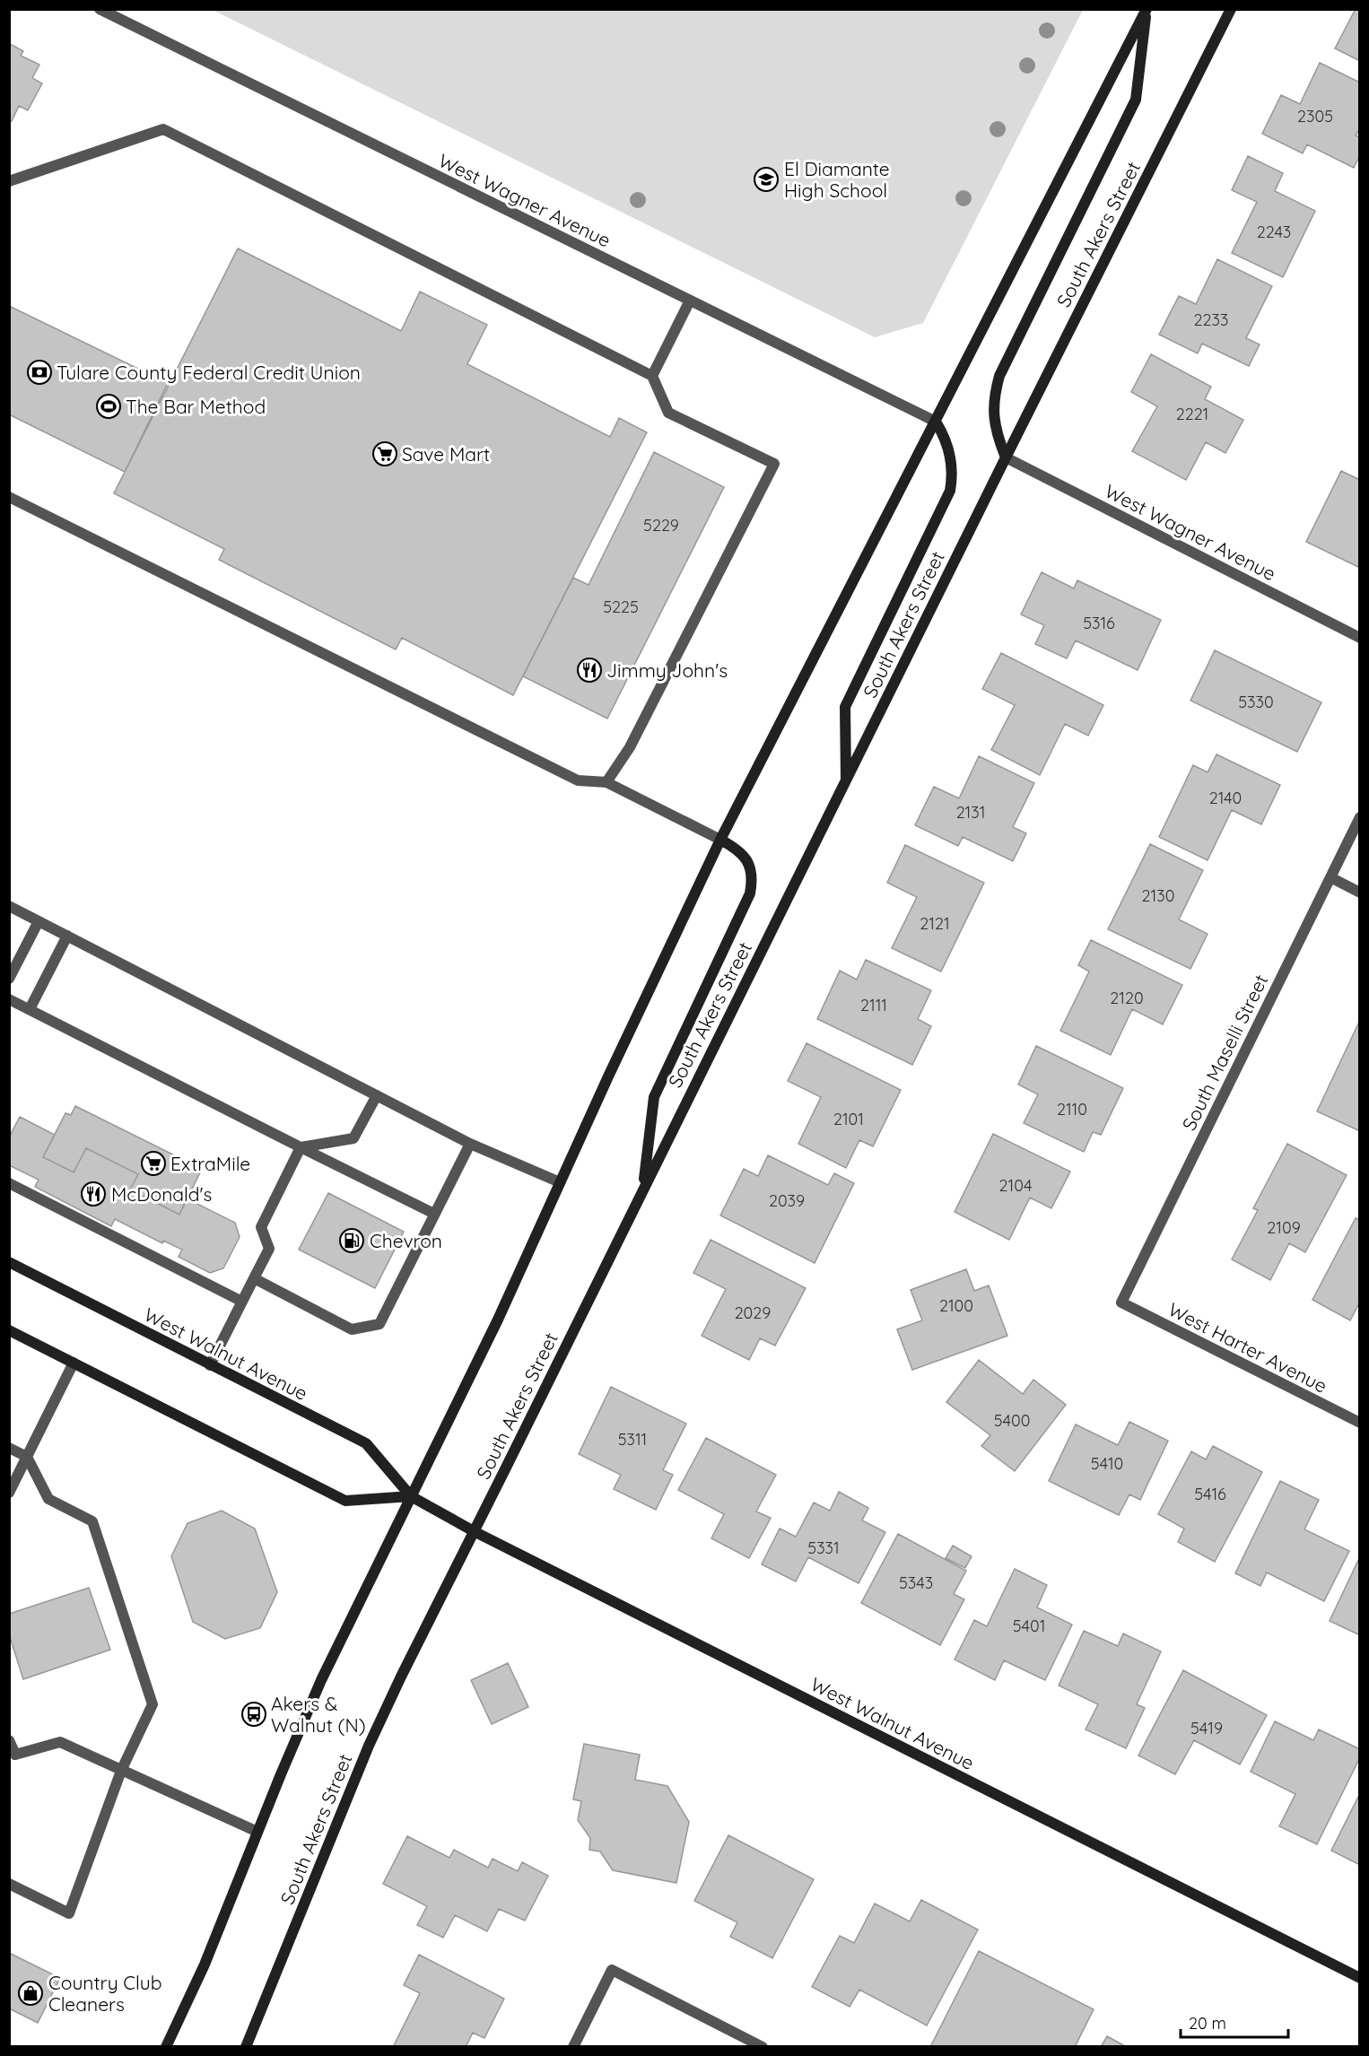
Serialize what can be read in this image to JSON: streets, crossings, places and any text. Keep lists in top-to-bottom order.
{
  "streets": {
    "main road": ["South Akers Street", "West Walnut Avenue"],
    "street": ["West Wagner Avenue", "South Maselli Street", "West Harter Avenue"]
  },
  "crossings": [
    ["West Wagner Avenue", "South Akers Street"],
    ["South Akers Street", "West Walnut Avenue"],
    ["South Maselli Street", "West Harter Avenue"]
  ],
  "places": {
    "school or university": ["El Diamante High School"],
    "bank": ["Tulare County Federal Credit Union"],
    "sports": ["The Bar Method"],
    "supermarket": ["Save Mart", "ExtraMile"],
    "restaurant": ["Jimmy John's", "McDonald's"],
    "fuel station": ["Chevron"],
    "bus stop": ["Akers & Walnut (N)"],
    "shop": ["Country Club Cleaners"]
  },
  "house_numbers": [
    "2305",
    "2243",
    "2233",
    "2221",
    "5229",
    "5225",
    "5316",
    "5330",
    "2140",
    "2131",
    "2130",
    "2121",
    "2120",
    "2111",
    "2110",
    "2101",
    "2104",
    "2039",
    "2109",
    "2100",
    "2029",
    "5400",
    "5311",
    "5410",
    "5416",
    "5331",
    "5343",
    "5401",
    "5419"
  ],
  "scale_bar": "20 m"
}
